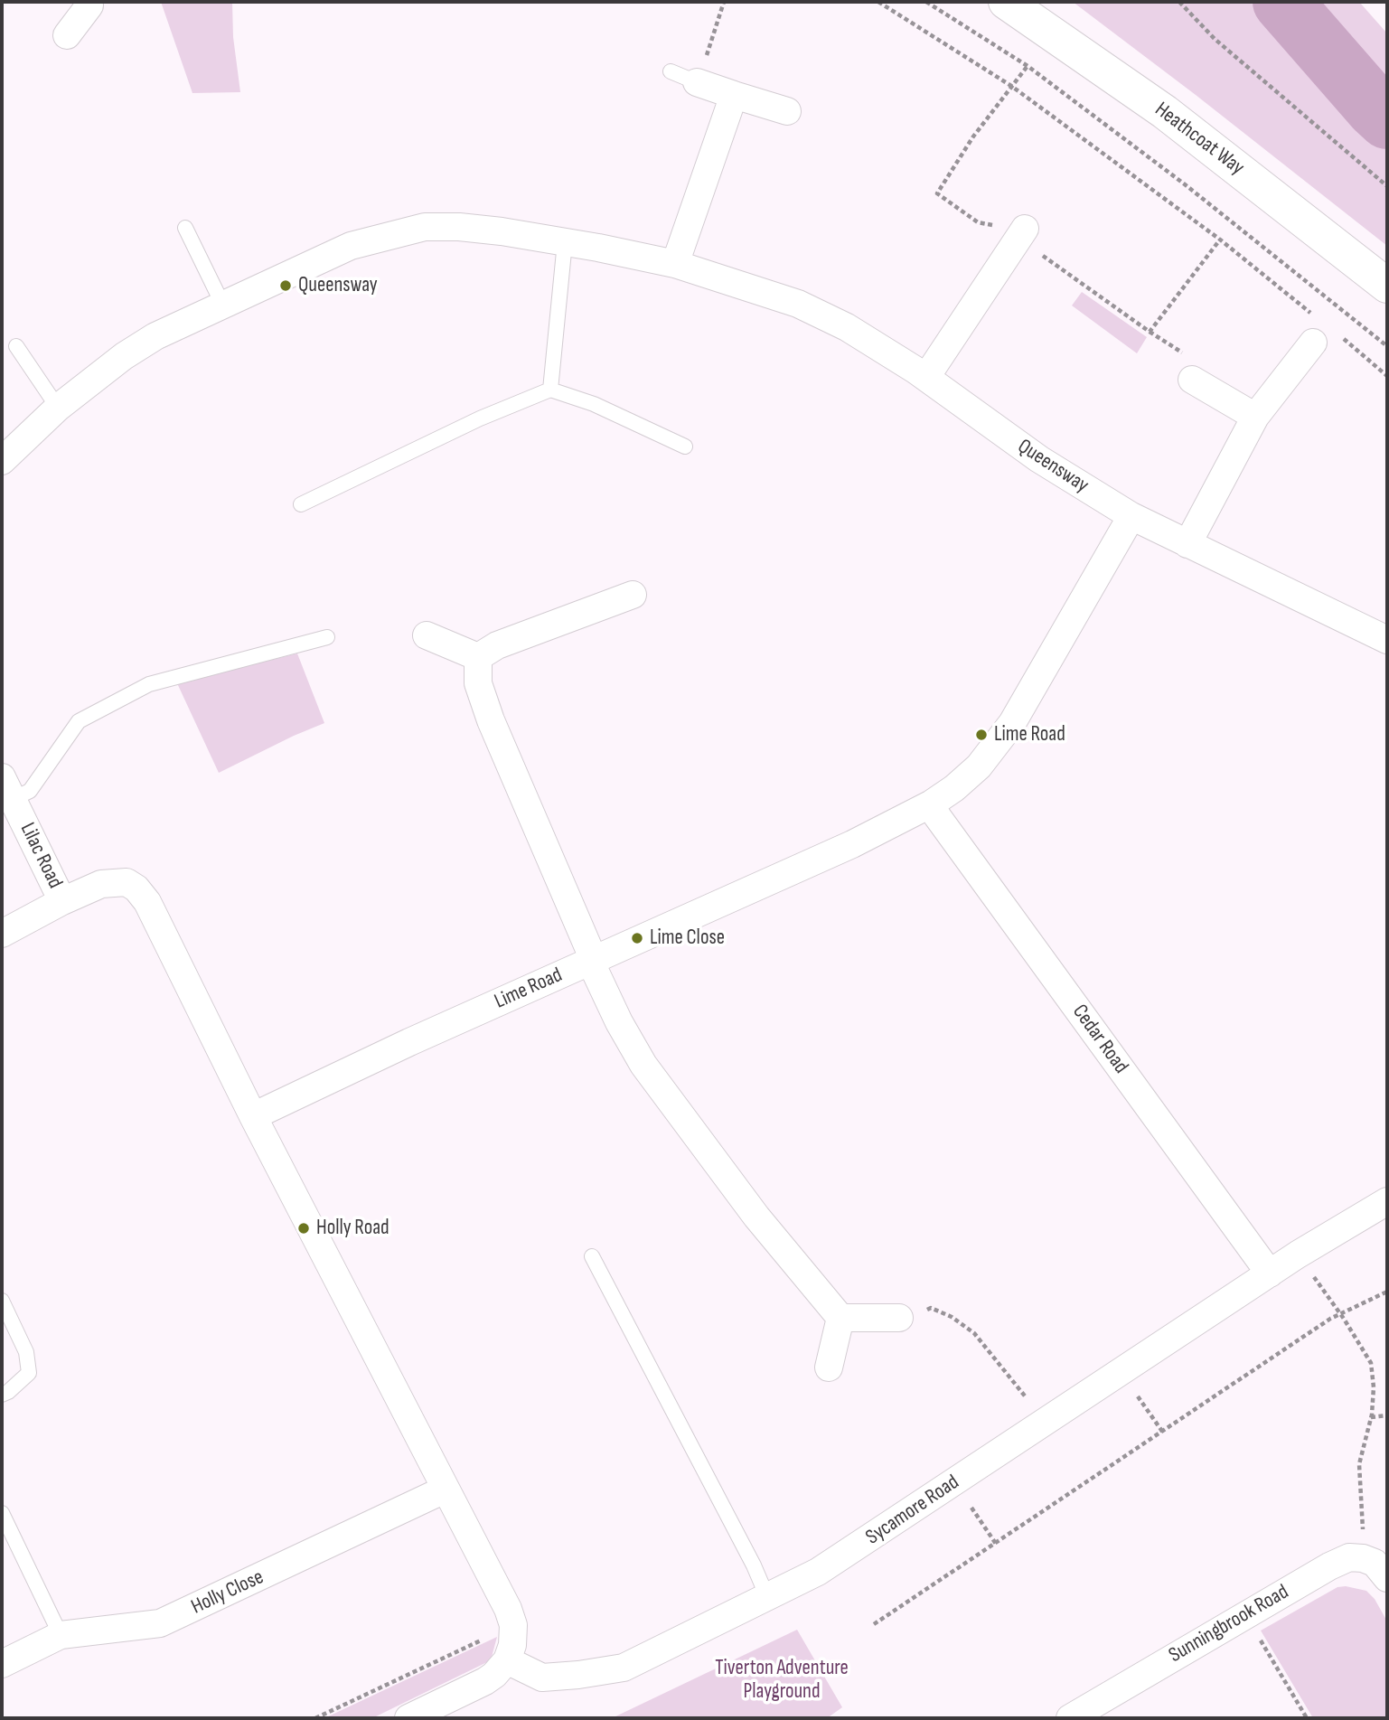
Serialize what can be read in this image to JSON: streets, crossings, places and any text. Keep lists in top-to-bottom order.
{
  "streets": {
    "main road": ["Heathcoat Way"],
    "street": [
      "Queensway",
      "Lilac Road",
      "Lime Road",
      "Cedar Road",
      "Sycamore Road",
      "Holly Close",
      "Sunningbrook Road"
    ]
  },
  "crossings": [
    ["Queensway", "Lime Road"],
    ["Lime Road", "Cedar Road"],
    ["Cedar Road", "Sycamore Road"]
  ],
  "parks": ["Tiverton Adventure Playground"],
  "places": [
    "Queensway",
    "Lime Road",
    "Lime Close",
    "Holly Road"
  ]
}
